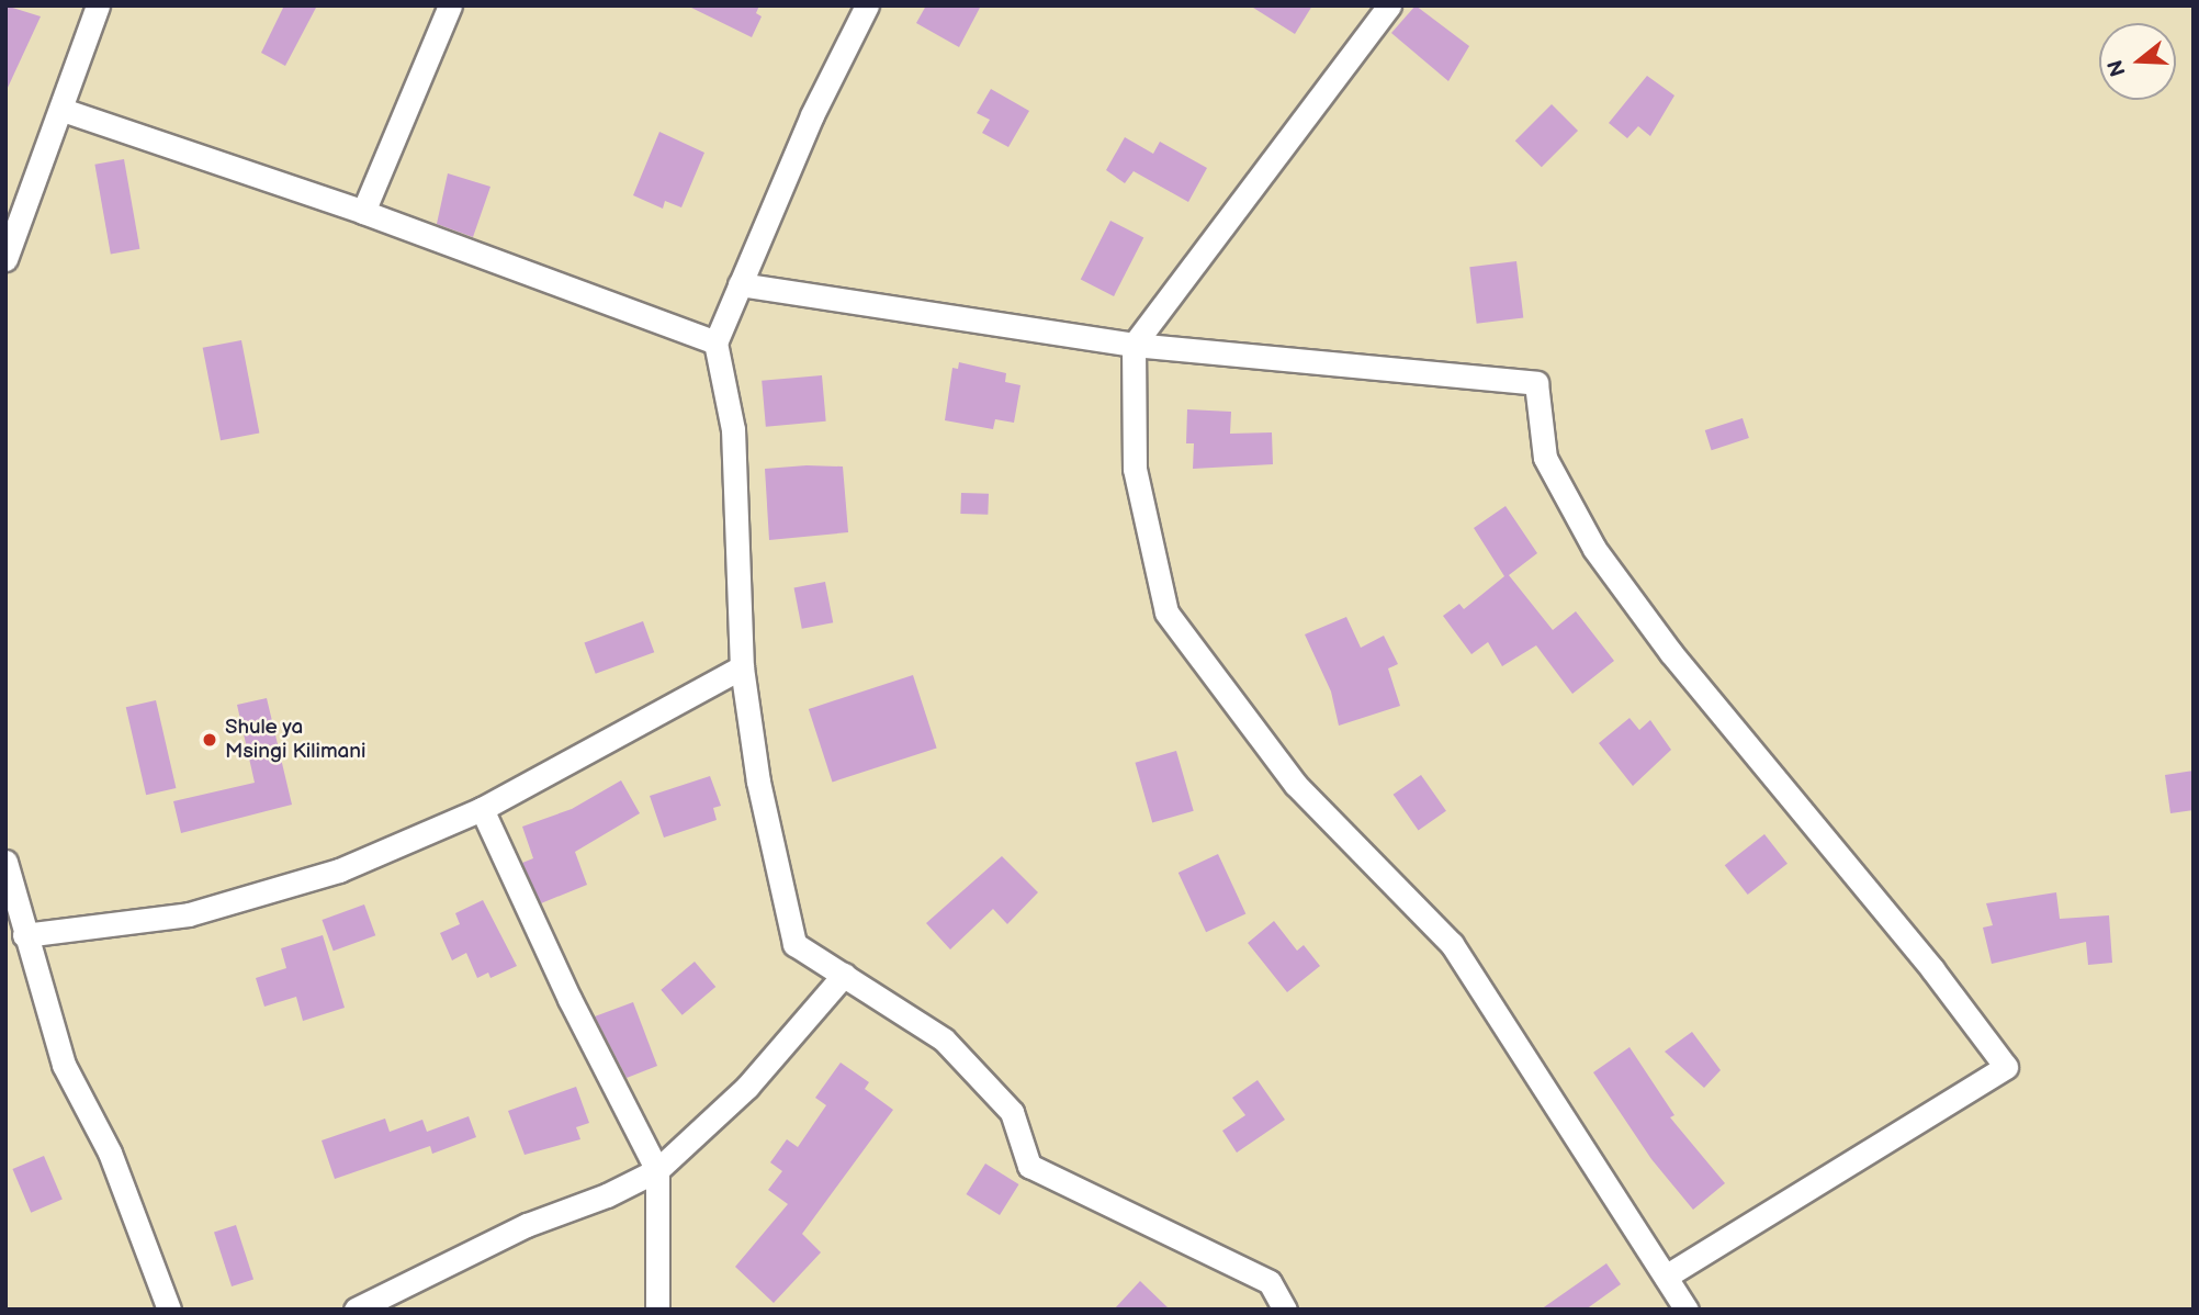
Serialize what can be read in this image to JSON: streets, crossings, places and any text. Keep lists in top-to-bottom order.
{
  "places": ["Shule ya Msingi Kilimani"],
  "north": "left"
}
